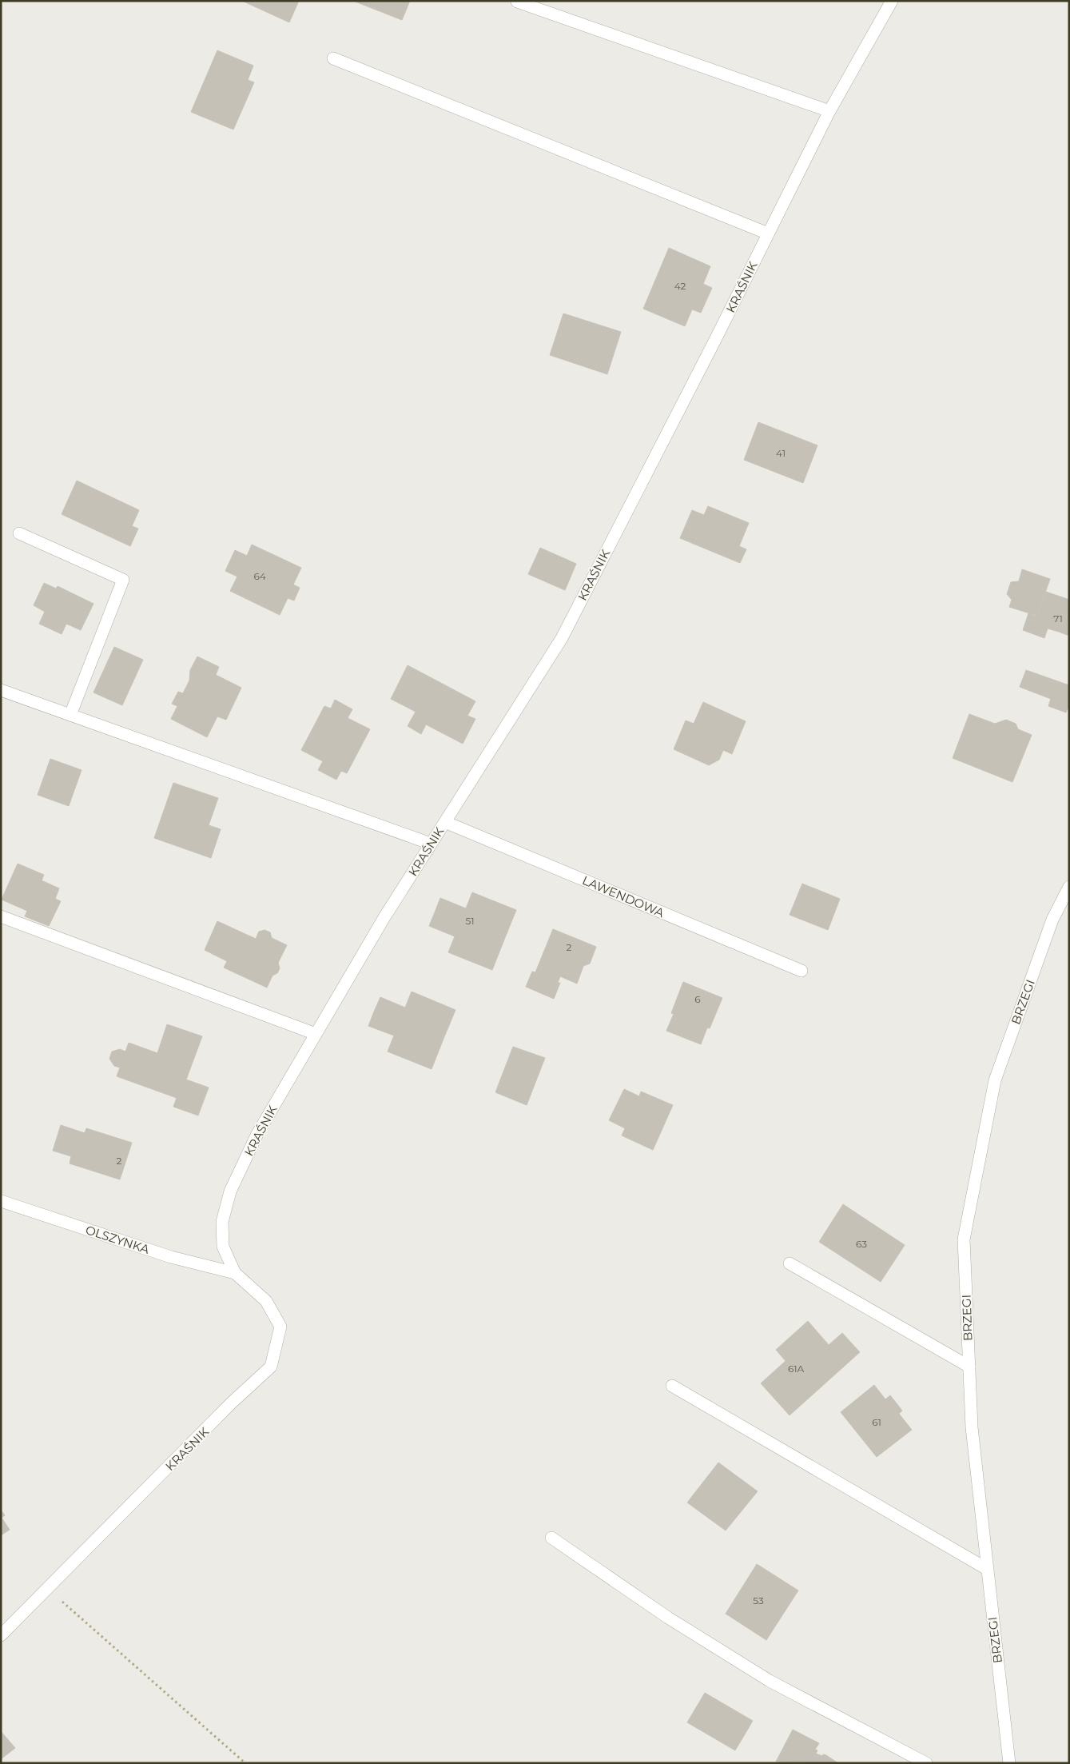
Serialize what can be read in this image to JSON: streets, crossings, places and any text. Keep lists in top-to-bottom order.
{
  "streets": {
    "street": [
      "KRAŚNIK",
      "LAWENDOWA",
      "BRZEGI",
      "OLSZYNKA"
    ]
  },
  "crossings": [
    ["KRAŚNIK", "LAWENDOWA"],
    ["KRAŚNIK", "OLSZYNKA"]
  ],
  "house_numbers": [
    "42",
    "41",
    "64",
    "71",
    "51",
    "2",
    "6",
    "2",
    "63",
    "61A",
    "61",
    "53"
  ]
}
